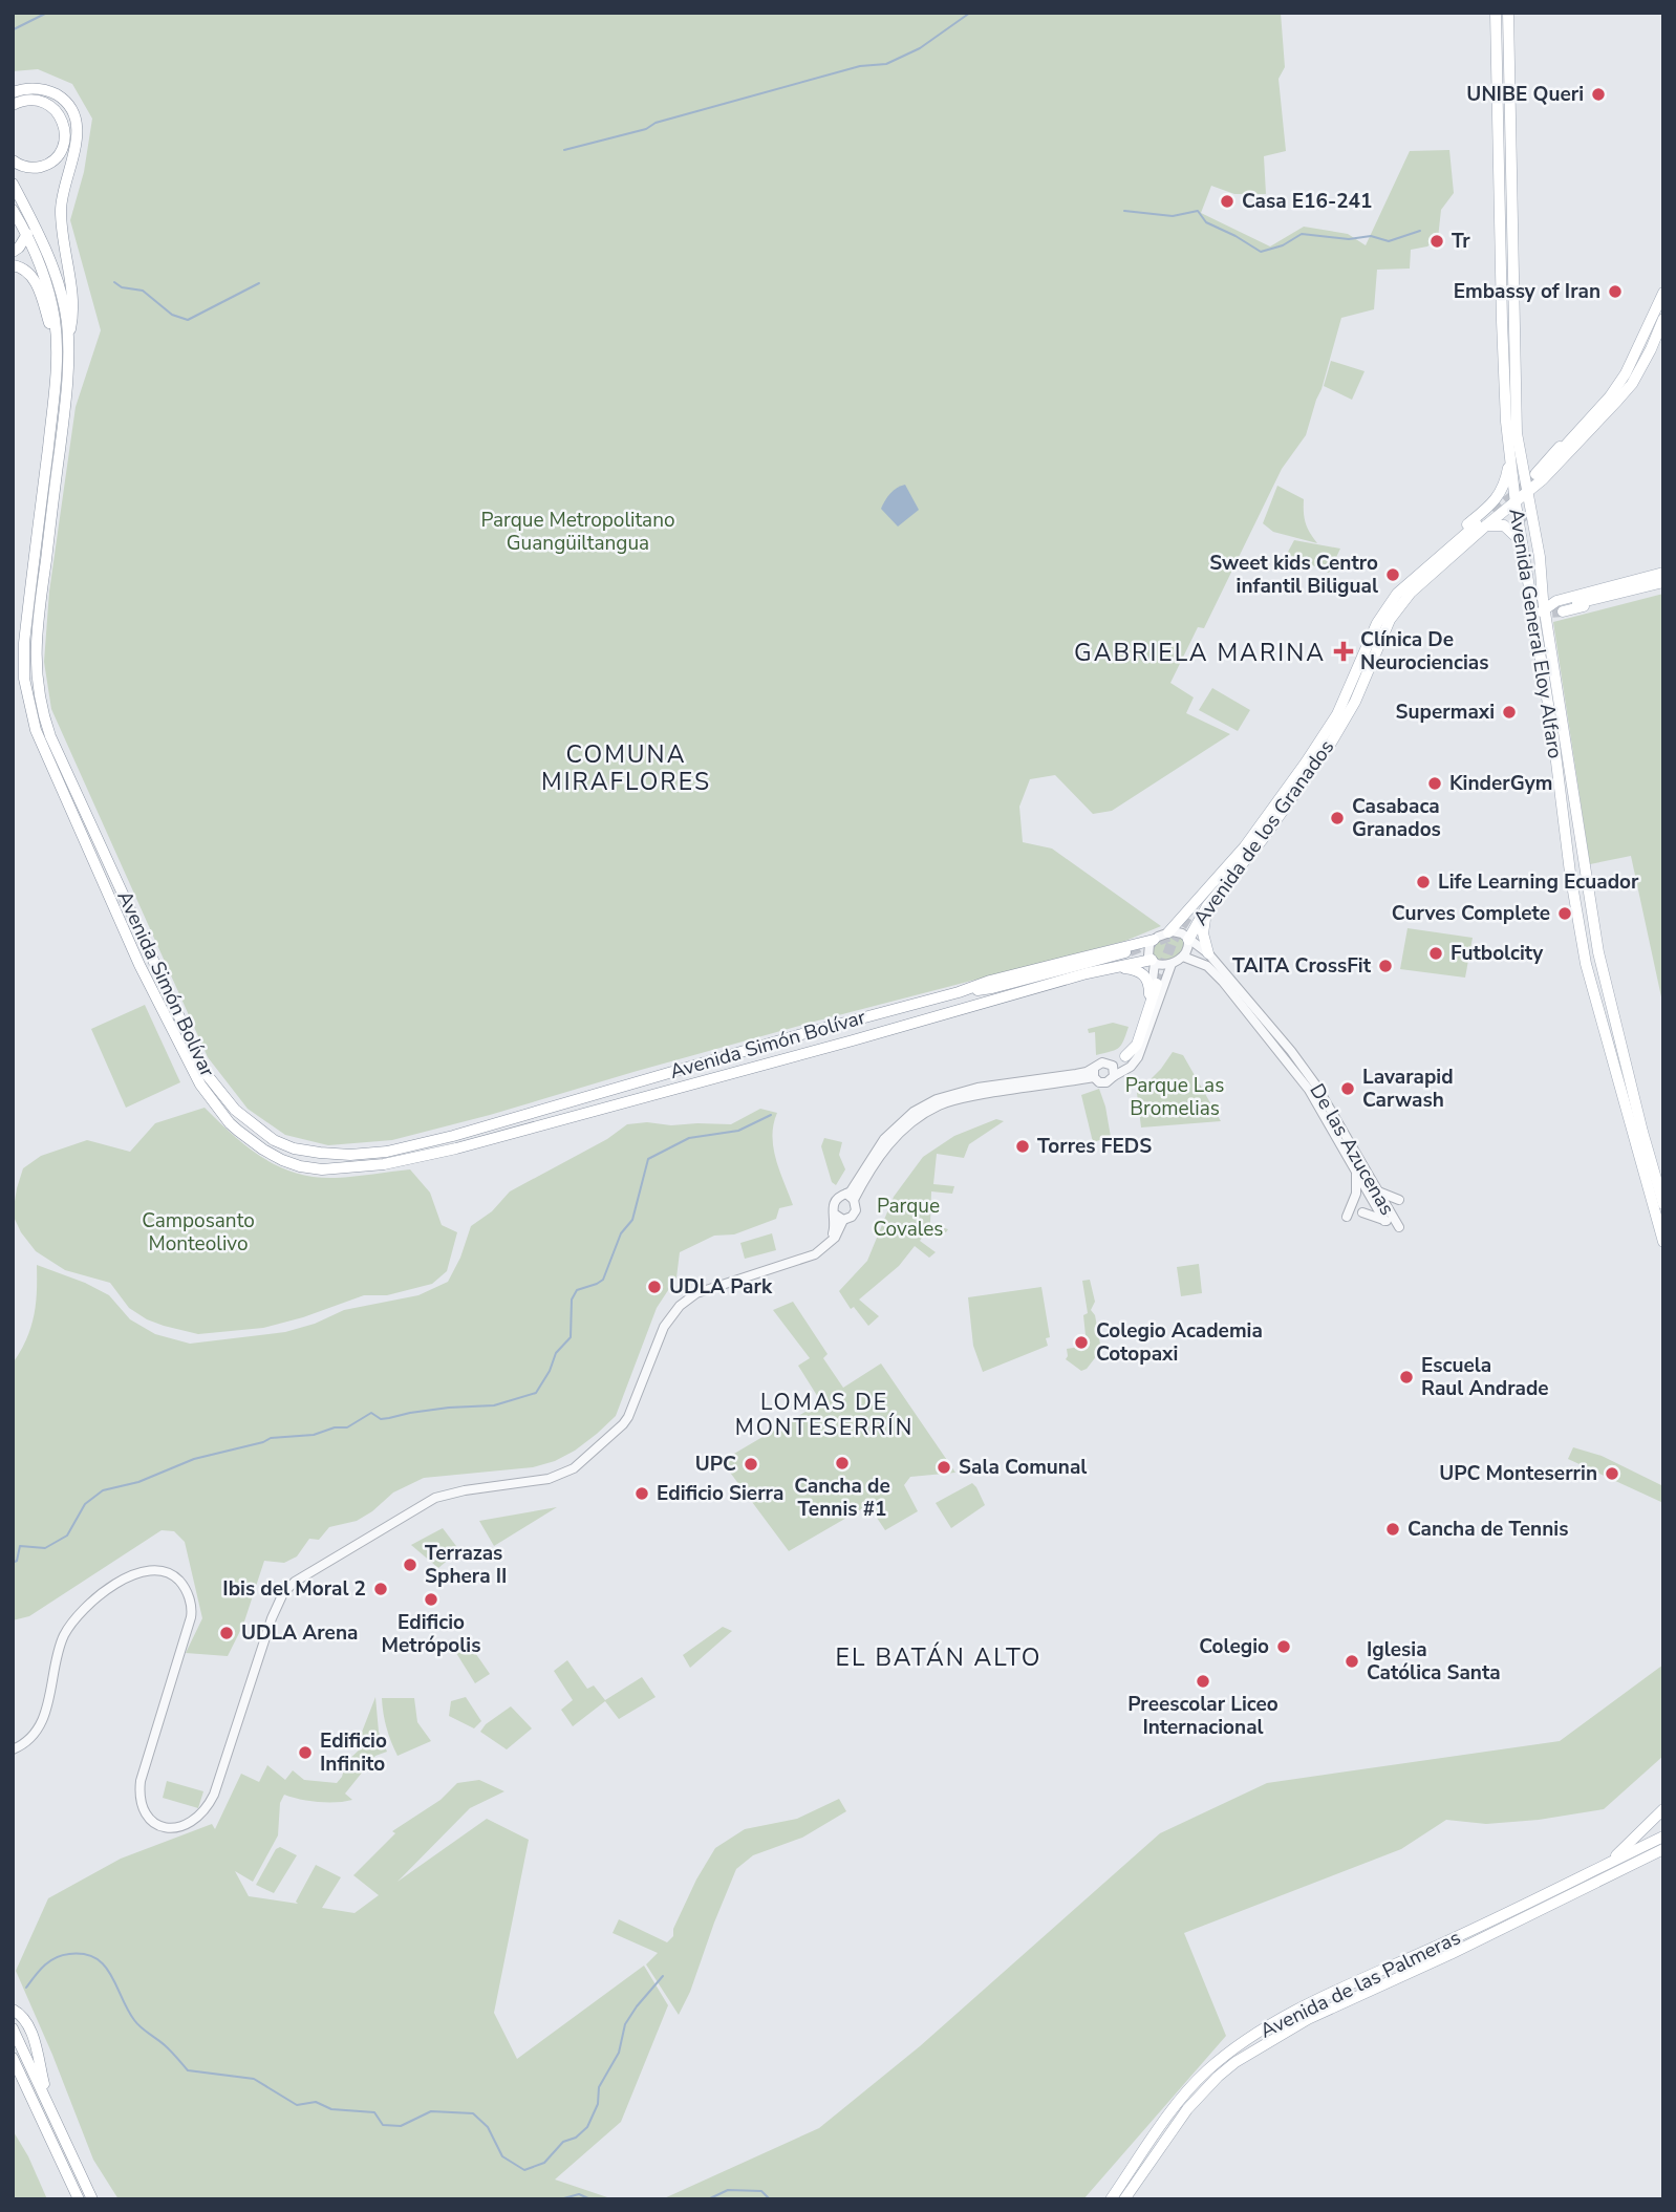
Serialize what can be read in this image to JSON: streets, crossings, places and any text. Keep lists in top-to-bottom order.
{
  "streets": {
    "main road": [
      "Avenida General Eloy Alfaro",
      "Avenida de los Granados",
      "Avenida Simón Bolívar",
      "Avenida de las Palmeras"
    ],
    "street": ["De las Azucenas"]
  },
  "crossings": [
    ["Avenida General Eloy Alfaro", "Avenida de los Granados"],
    ["Avenida de los Granados", "Avenida Simón Bolívar"],
    ["Avenida de los Granados", "De las Azucenas"],
    ["Avenida Simón Bolívar", "De las Azucenas"]
  ],
  "districts": [
    "GABRIELA MARINA",
    "COMUNA MIRAFLORES",
    "LOMAS DE MONTESERRÍN",
    "EL BATÁN ALTO"
  ],
  "parks": [
    "Parque Metropolitano Guangüiltangua",
    "Parque Las Bromelias",
    "Parque Covales",
    "Camposanto Monteolivo"
  ],
  "places": {
    "other": [
      "UNIBE Queri",
      "Casa E16-241",
      "Tr",
      "Embassy of Iran",
      "Sweet kids Centro infantil Biligual",
      "Supermaxi",
      "KinderGym",
      "Casabaca Granados",
      "Life Learning Ecuador",
      "Curves Complete",
      "Futbolcity",
      "TAITA CrossFit",
      "Lavarapid Carwash",
      "Torres FEDS",
      "UDLA Park",
      "Colegio Academia Cotopaxi",
      "Escuela Raul Andrade",
      "Cancha de Tennis #1",
      "UPC",
      "Sala Comunal",
      "UPC Monteserrin",
      "Edificio Sierra",
      "Cancha de Tennis",
      "Terrazas Sphera II",
      "Ibis del Moral 2",
      "Edificio Metrópolis",
      "UDLA Arena",
      "Colegio",
      "Iglesia Católica Santa",
      "Preescolar Liceo Internacional",
      "Edificio Infinito"
    ],
    "health": ["Clínica De Neurociencias"]
  }
}
